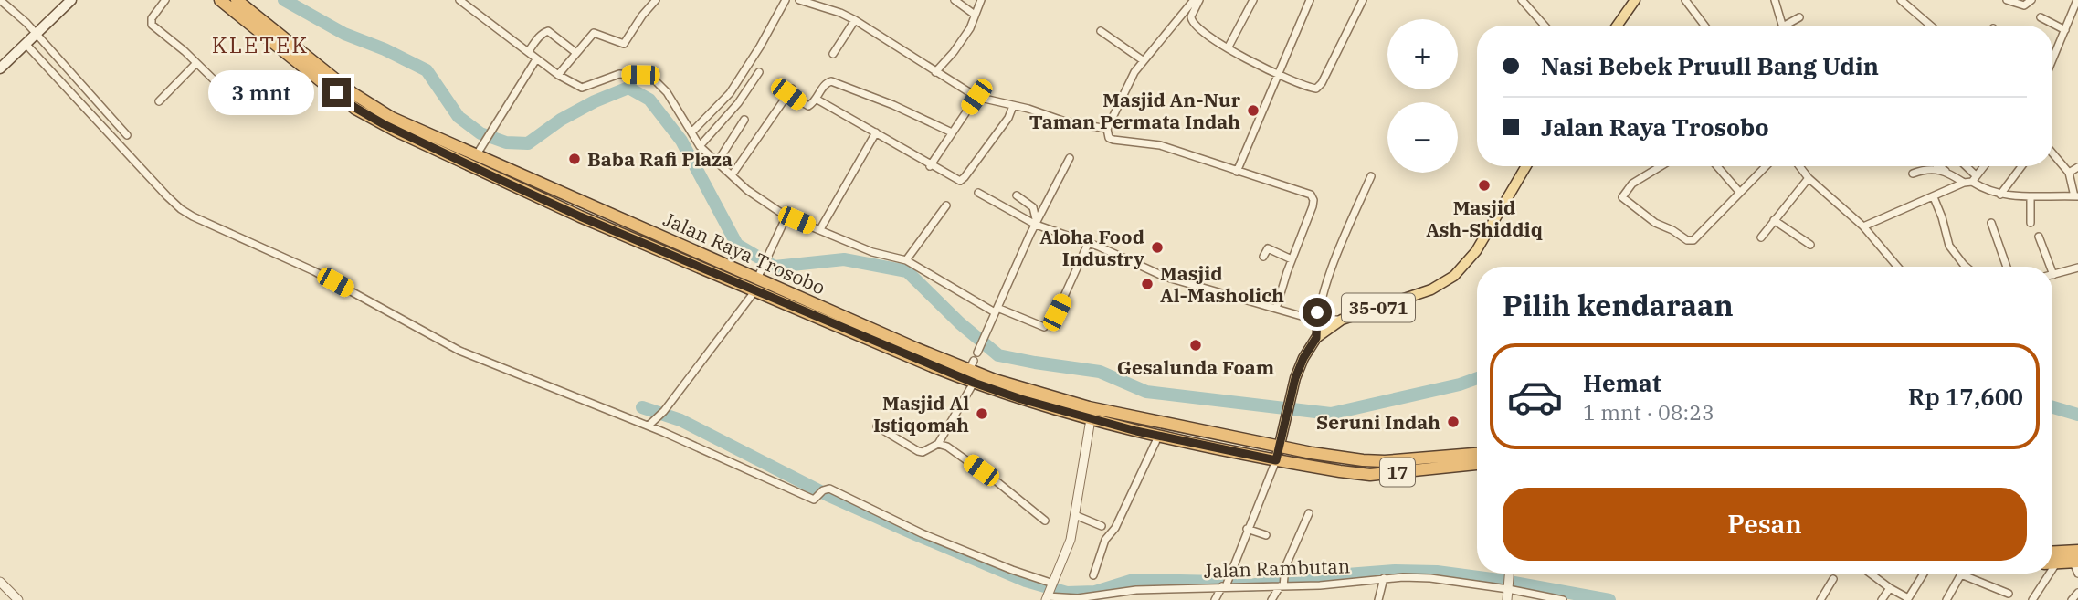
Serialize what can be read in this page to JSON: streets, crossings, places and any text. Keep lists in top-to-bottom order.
{
  "streets": {
    "highway": ["Jalan Raya Trosobo", "17"],
    "main road": ["35-071"],
    "street": ["Jalan Rambutan"]
  },
  "crossings": [
    ["Jalan Raya Trosobo", "35-071"],
    ["Jalan Raya Trosobo", "17"],
    ["35-071", "17"]
  ],
  "districts": ["KLETEK"],
  "places": [
    "Masjid An-Nur Taman Permata Indah",
    "Baba Rafi Plaza",
    "Masjid Ash-Shiddiq",
    "Aloha Food Industry",
    "Masjid Al-Masholich",
    "Gesalunda Foam",
    "Masjid Al Istiqomah",
    "Seruni Indah"
  ],
  "page": {
    "map_buttons": ["+", "−"],
    "banner": ["Nasi Bebek Pruull Bang Udin", "Jalan Raya Trosobo"],
    "bubble": "3 mnt",
    "heading": "Pilih kendaraan",
    "list": [
      {
        "name": "Hemat",
        "note": "1 mnt · 08:23",
        "value": "Rp 17,600"
      }
    ],
    "buttons": "Pesan"
  }
}
